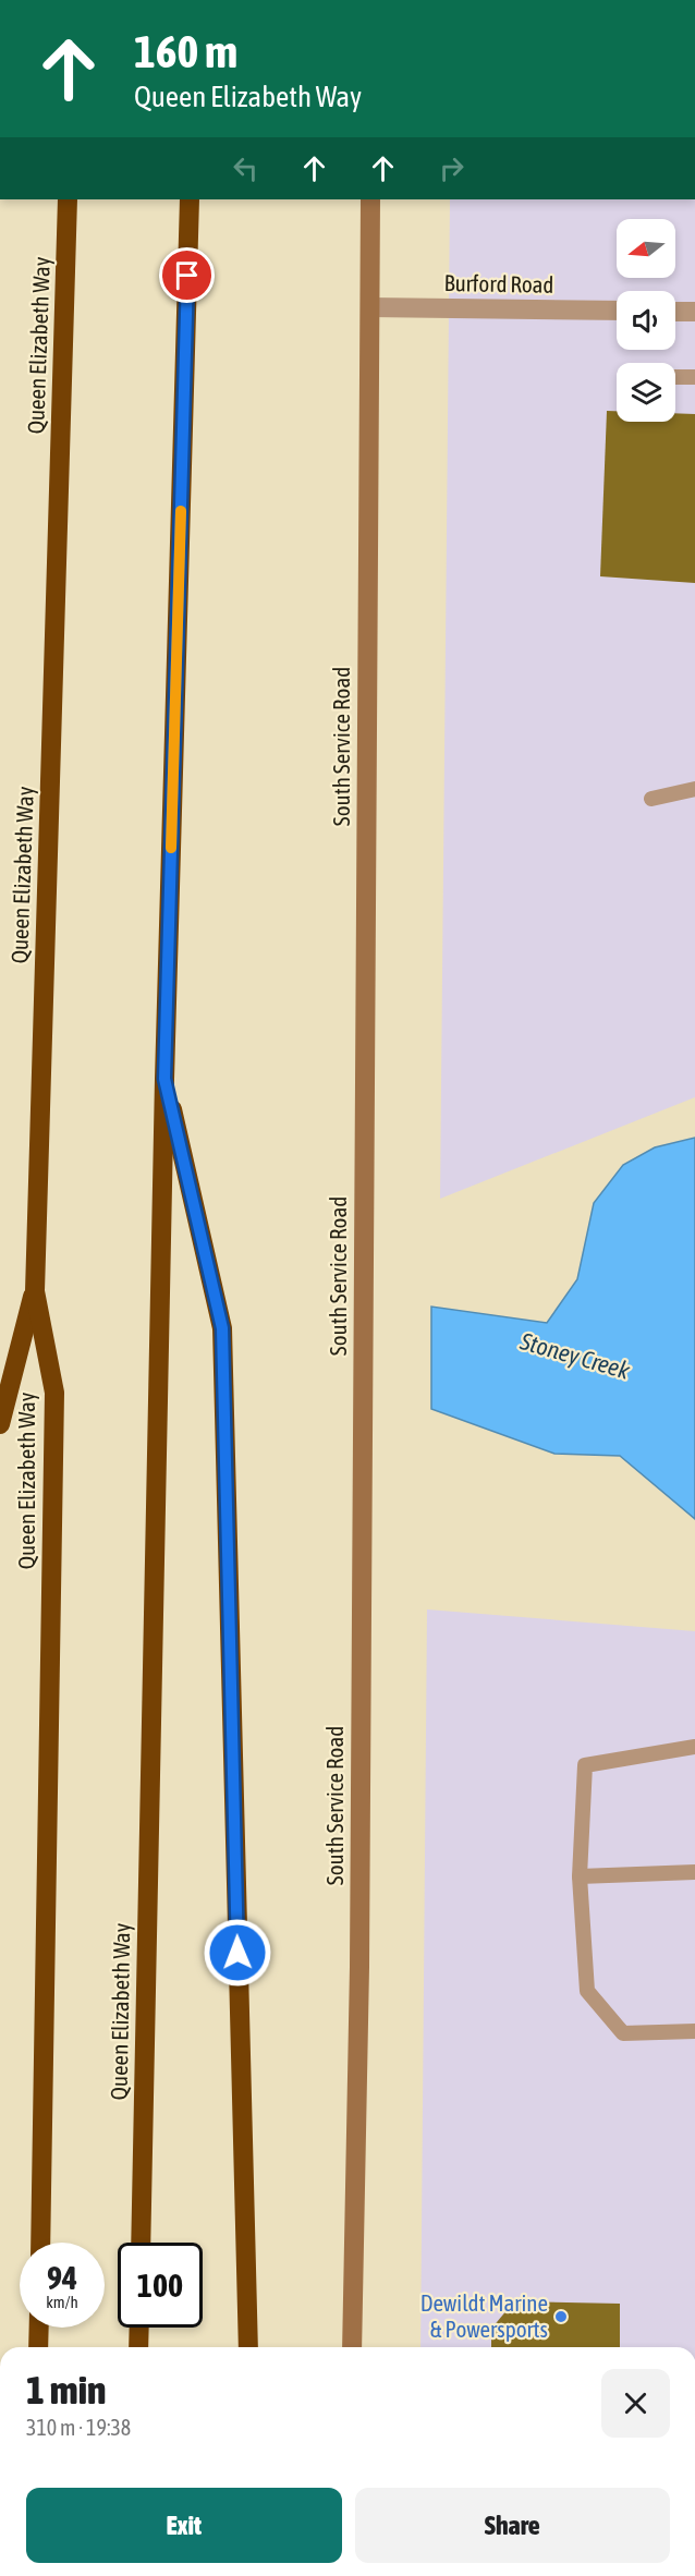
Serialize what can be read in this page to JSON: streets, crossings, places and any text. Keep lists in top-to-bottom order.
{
  "streets": {
    "highway": ["Queen Elizabeth Way"],
    "street": ["Burford Road", "South Service Road"]
  },
  "crossings": [
    ["Burford Road", "South Service Road"]
  ],
  "water": ["Stoney Creek"],
  "places": ["Dewildt Marine & Powersports"],
  "north": "left",
  "page": {
    "turn": ["160 m", "Queen Elizabeth Way"],
    "speed": "94 km/h",
    "limit": "100",
    "heading": ["1 min", "310 m · 19:38"],
    "buttons": ["Exit", "Share"]
  }
}
